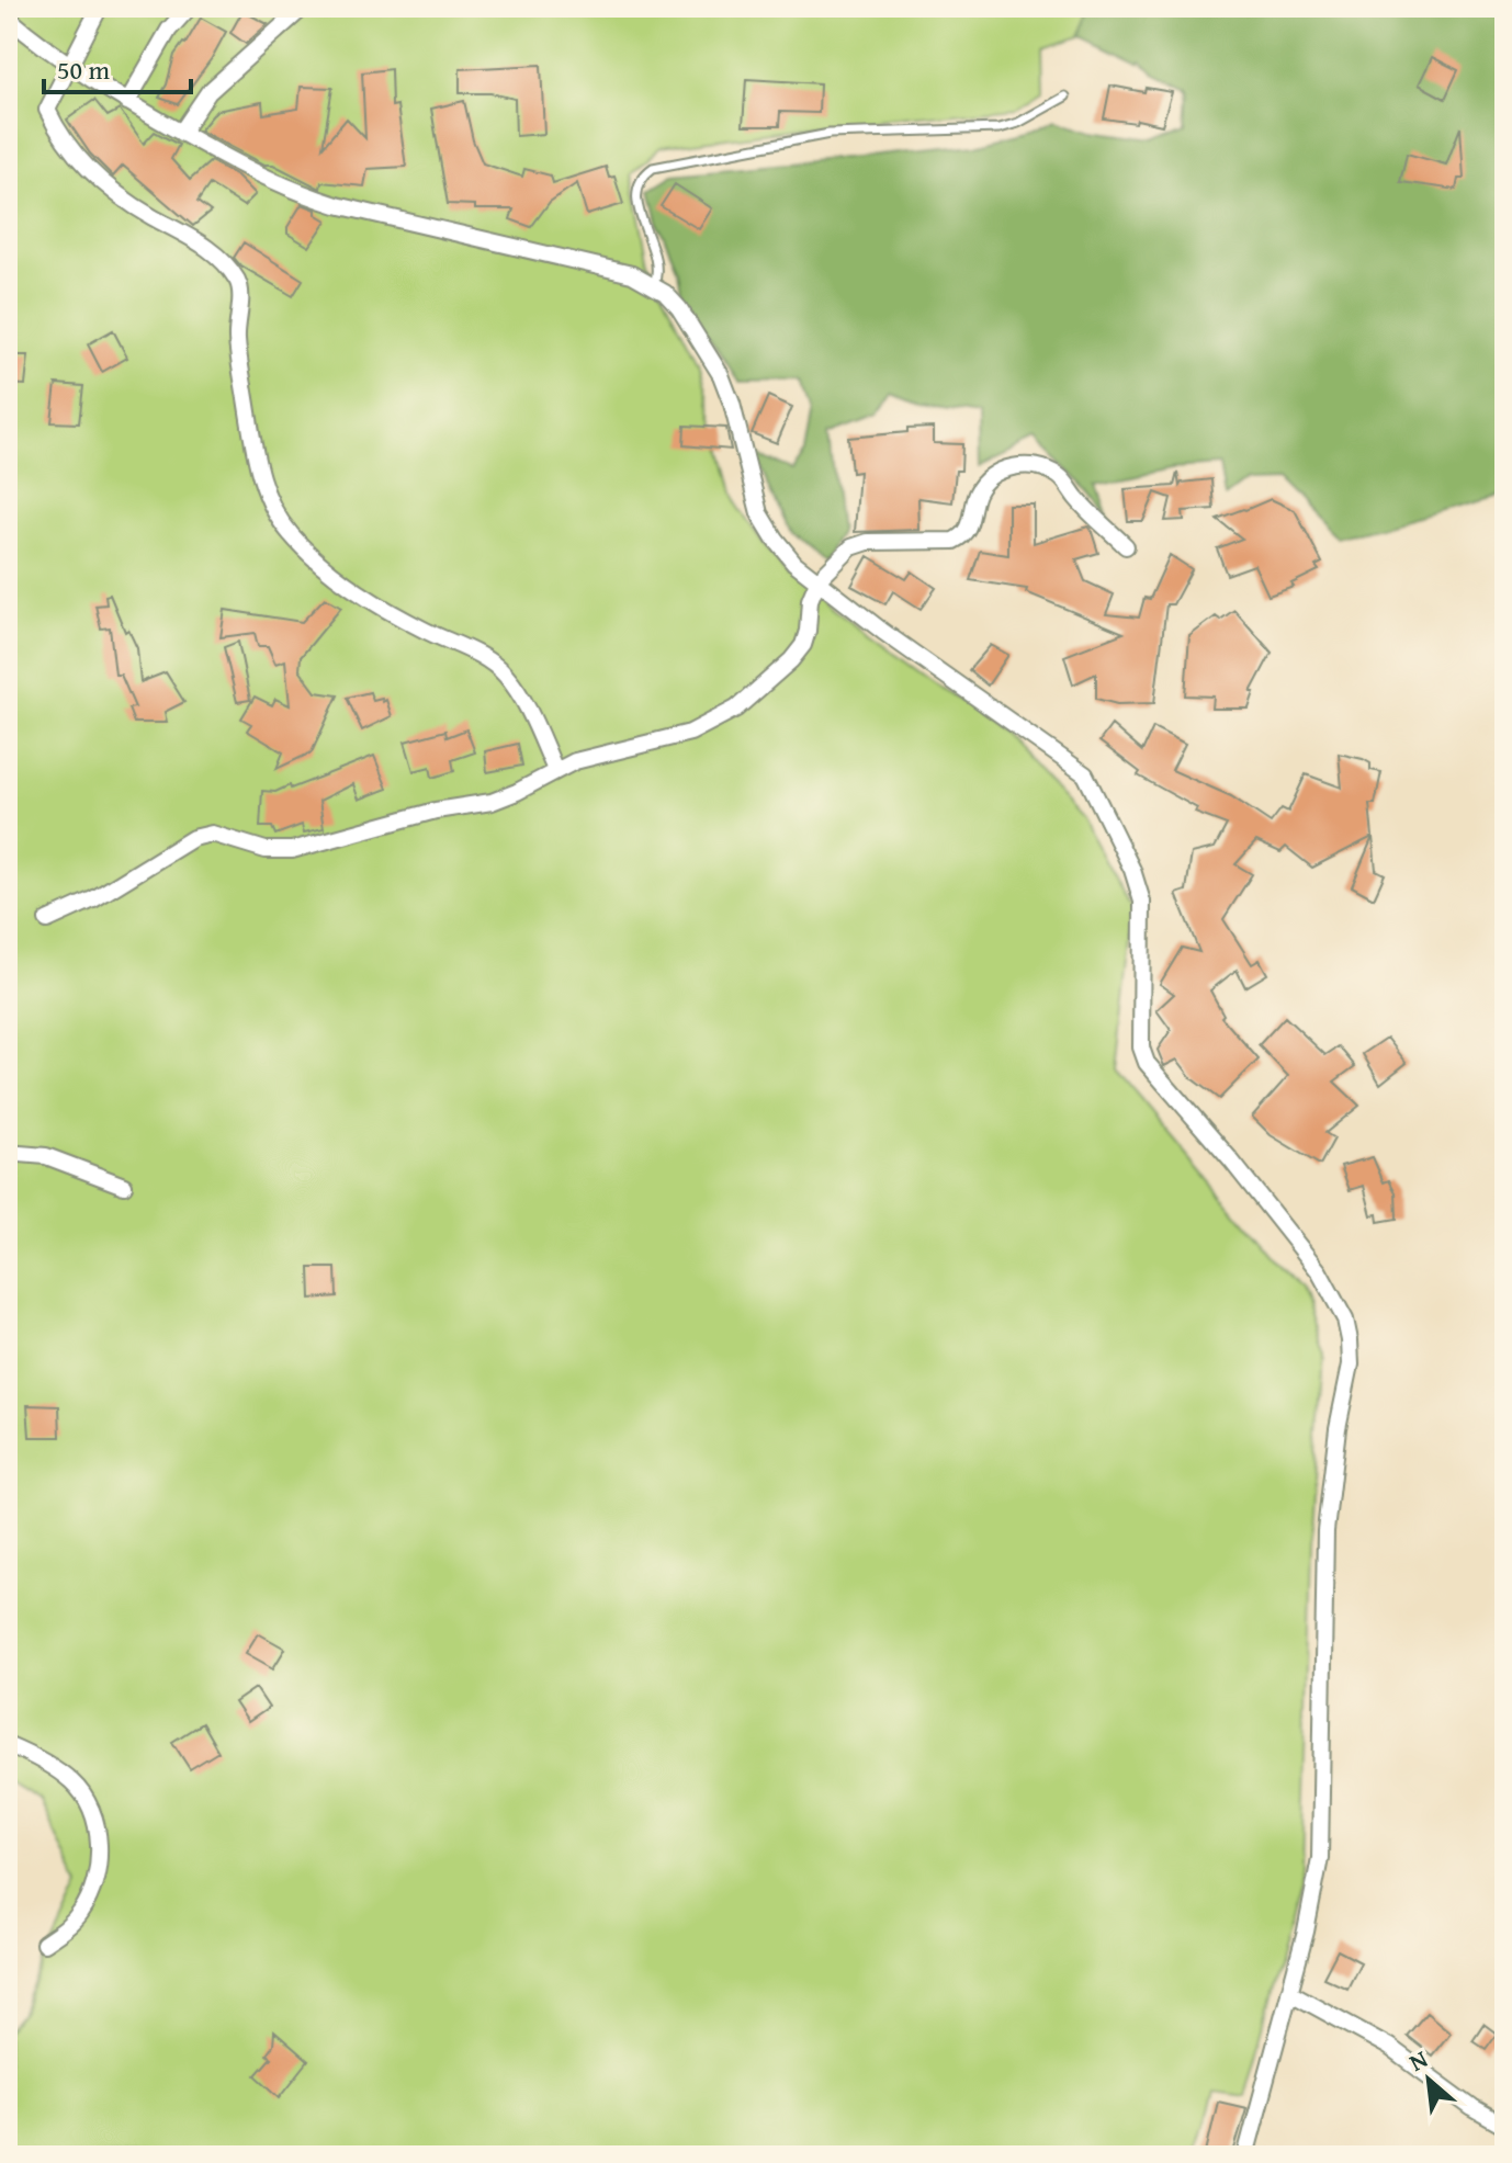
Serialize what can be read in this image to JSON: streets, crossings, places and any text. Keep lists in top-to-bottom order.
{
  "scale_bar": "50 m",
  "north": "top left"
}
